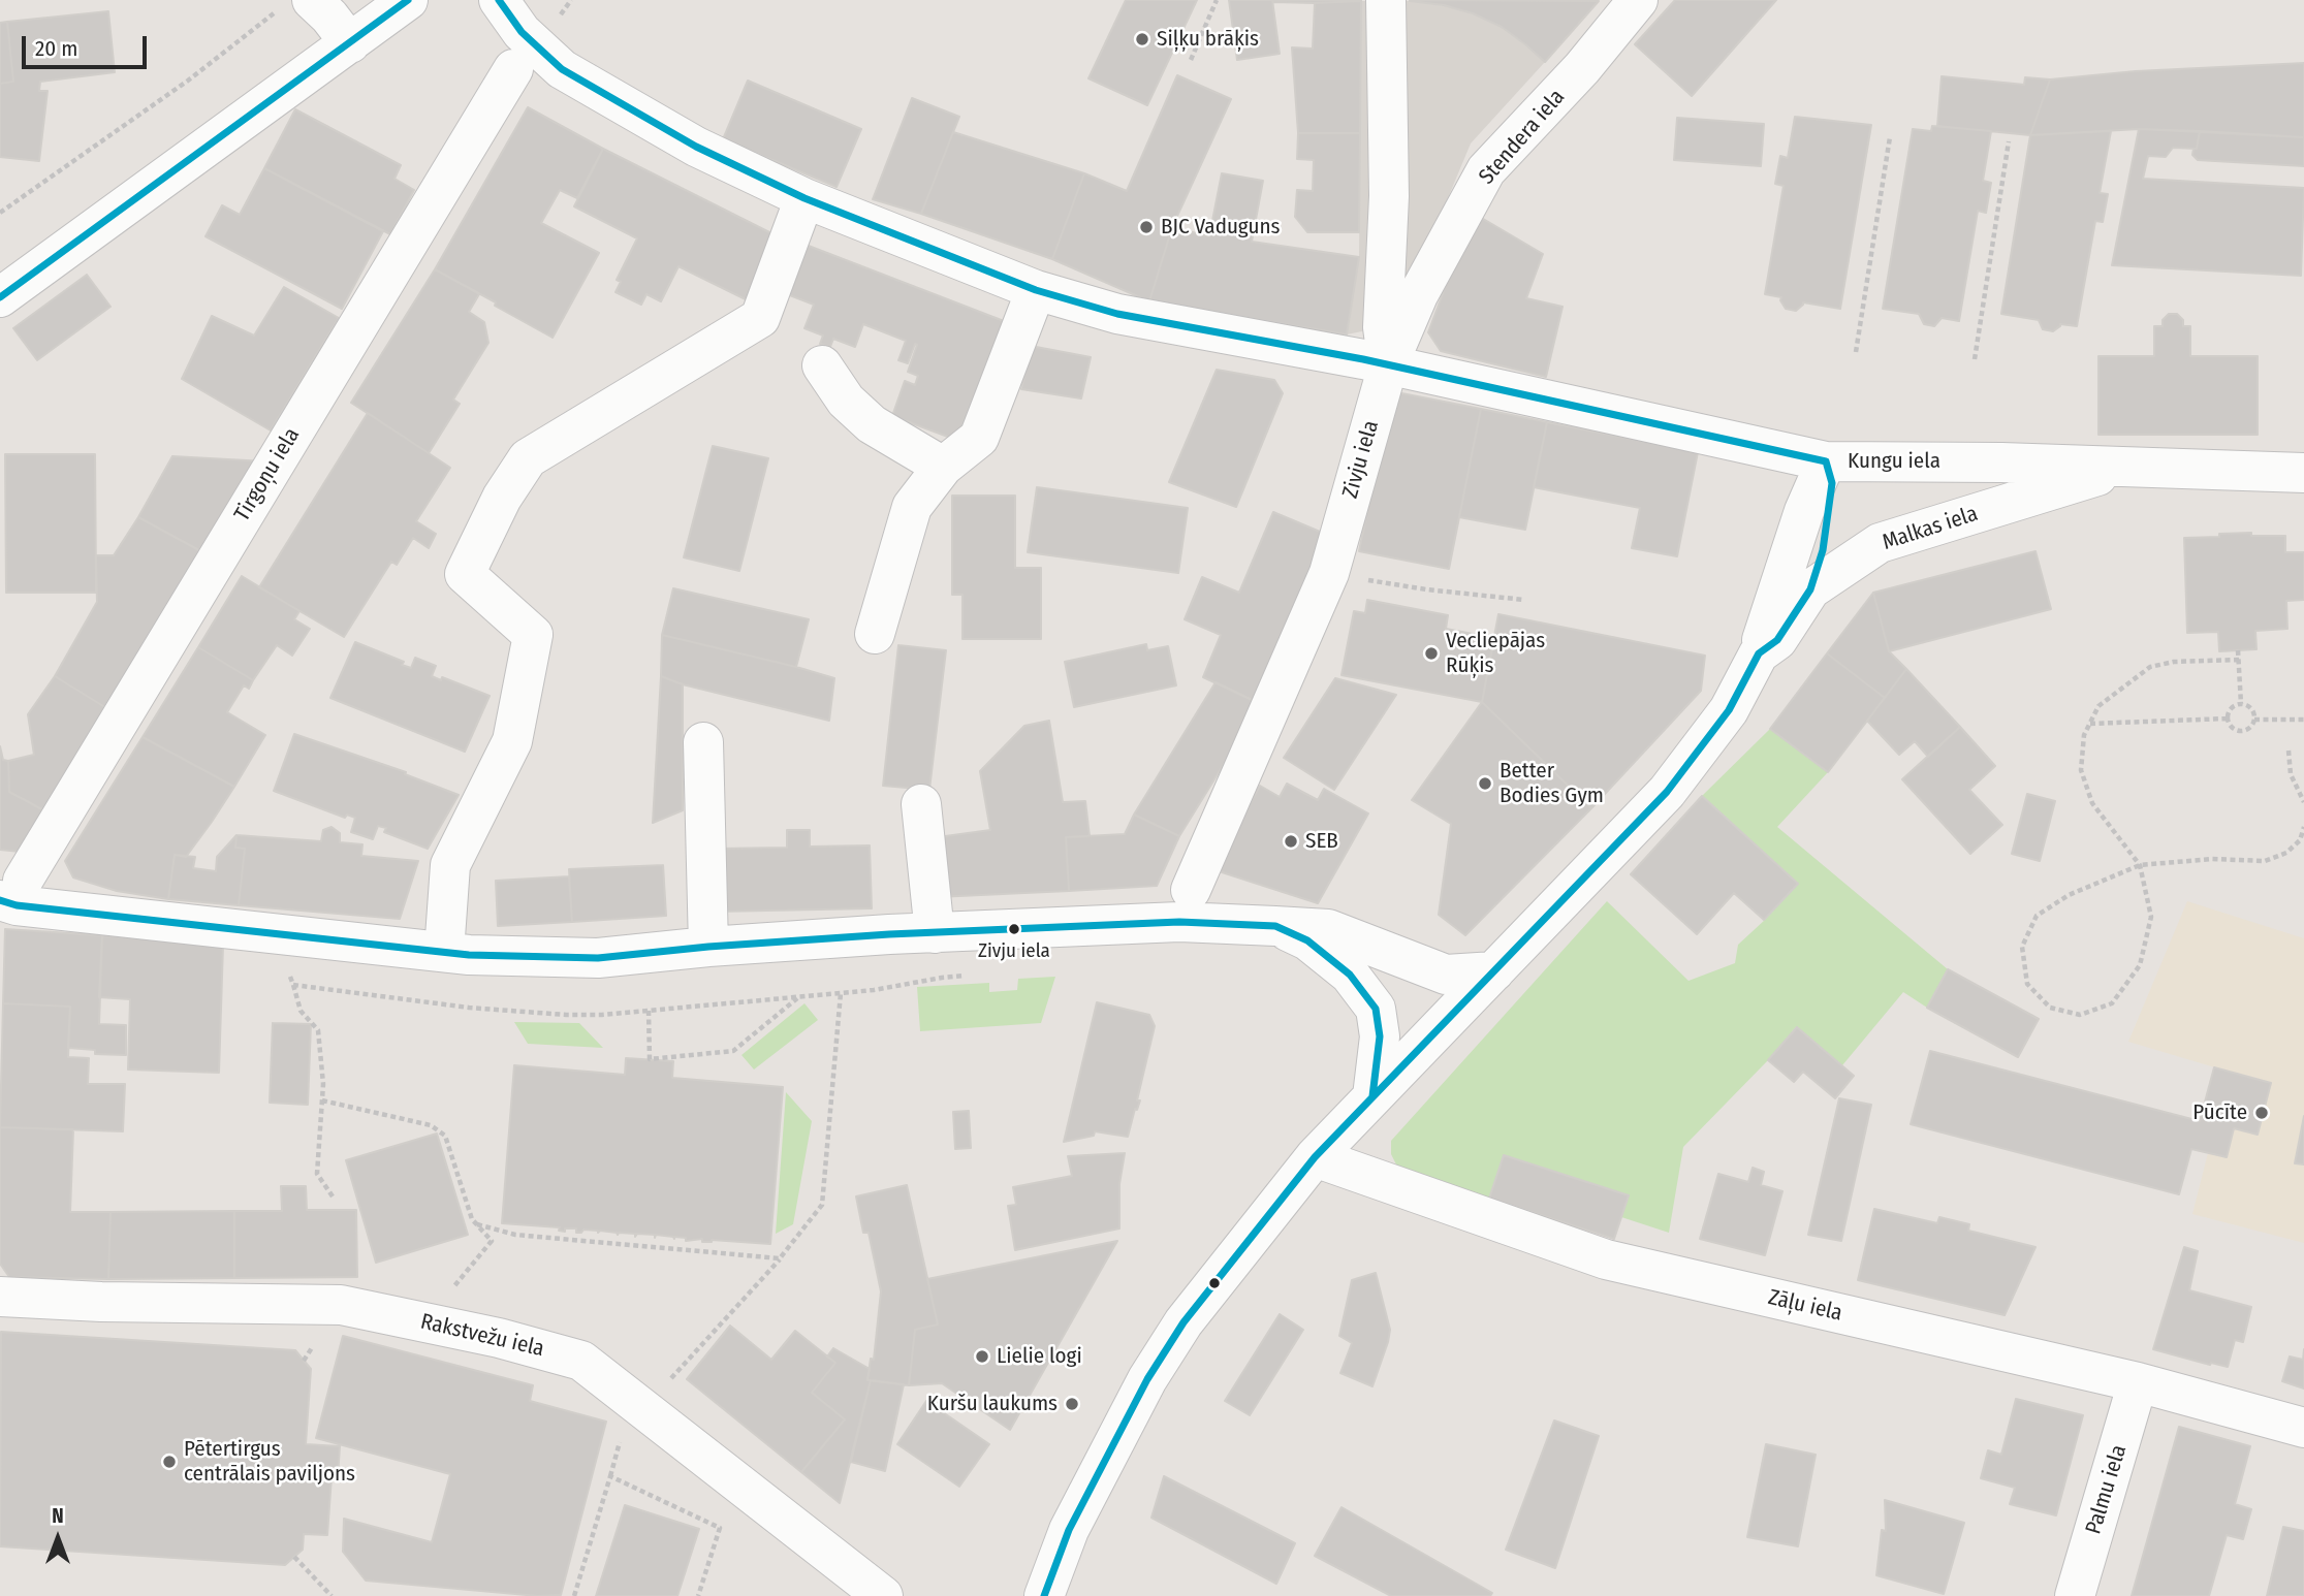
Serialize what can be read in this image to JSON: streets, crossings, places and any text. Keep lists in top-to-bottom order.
{
  "streets": {
    "street": [
      "Stendera iela",
      "Zivju iela",
      "Kungu iela",
      "Tirgoņu iela",
      "Malkas iela",
      "Zāļu iela",
      "Rakstvežu iela",
      "Palmu iela"
    ]
  },
  "crossings": [
    ["Stendera iela", "Zivju iela"],
    ["Stendera iela", "Kungu iela"],
    ["Zivju iela", "Kungu iela"],
    ["Kungu iela", "Malkas iela"],
    ["Zāļu iela", "Palmu iela"]
  ],
  "places": [
    "Siļķu brāķis",
    "BJC Vaduguns",
    "Vecliepājas Rūķis",
    "Better Bodies Gym",
    "SEB",
    "Zivju iela",
    "Pūcīte",
    "Lielie logi",
    "Kuršu laukums",
    "Pētertirgus centrālais paviljons"
  ],
  "scale_bar": "20 m",
  "north": "top"
}
